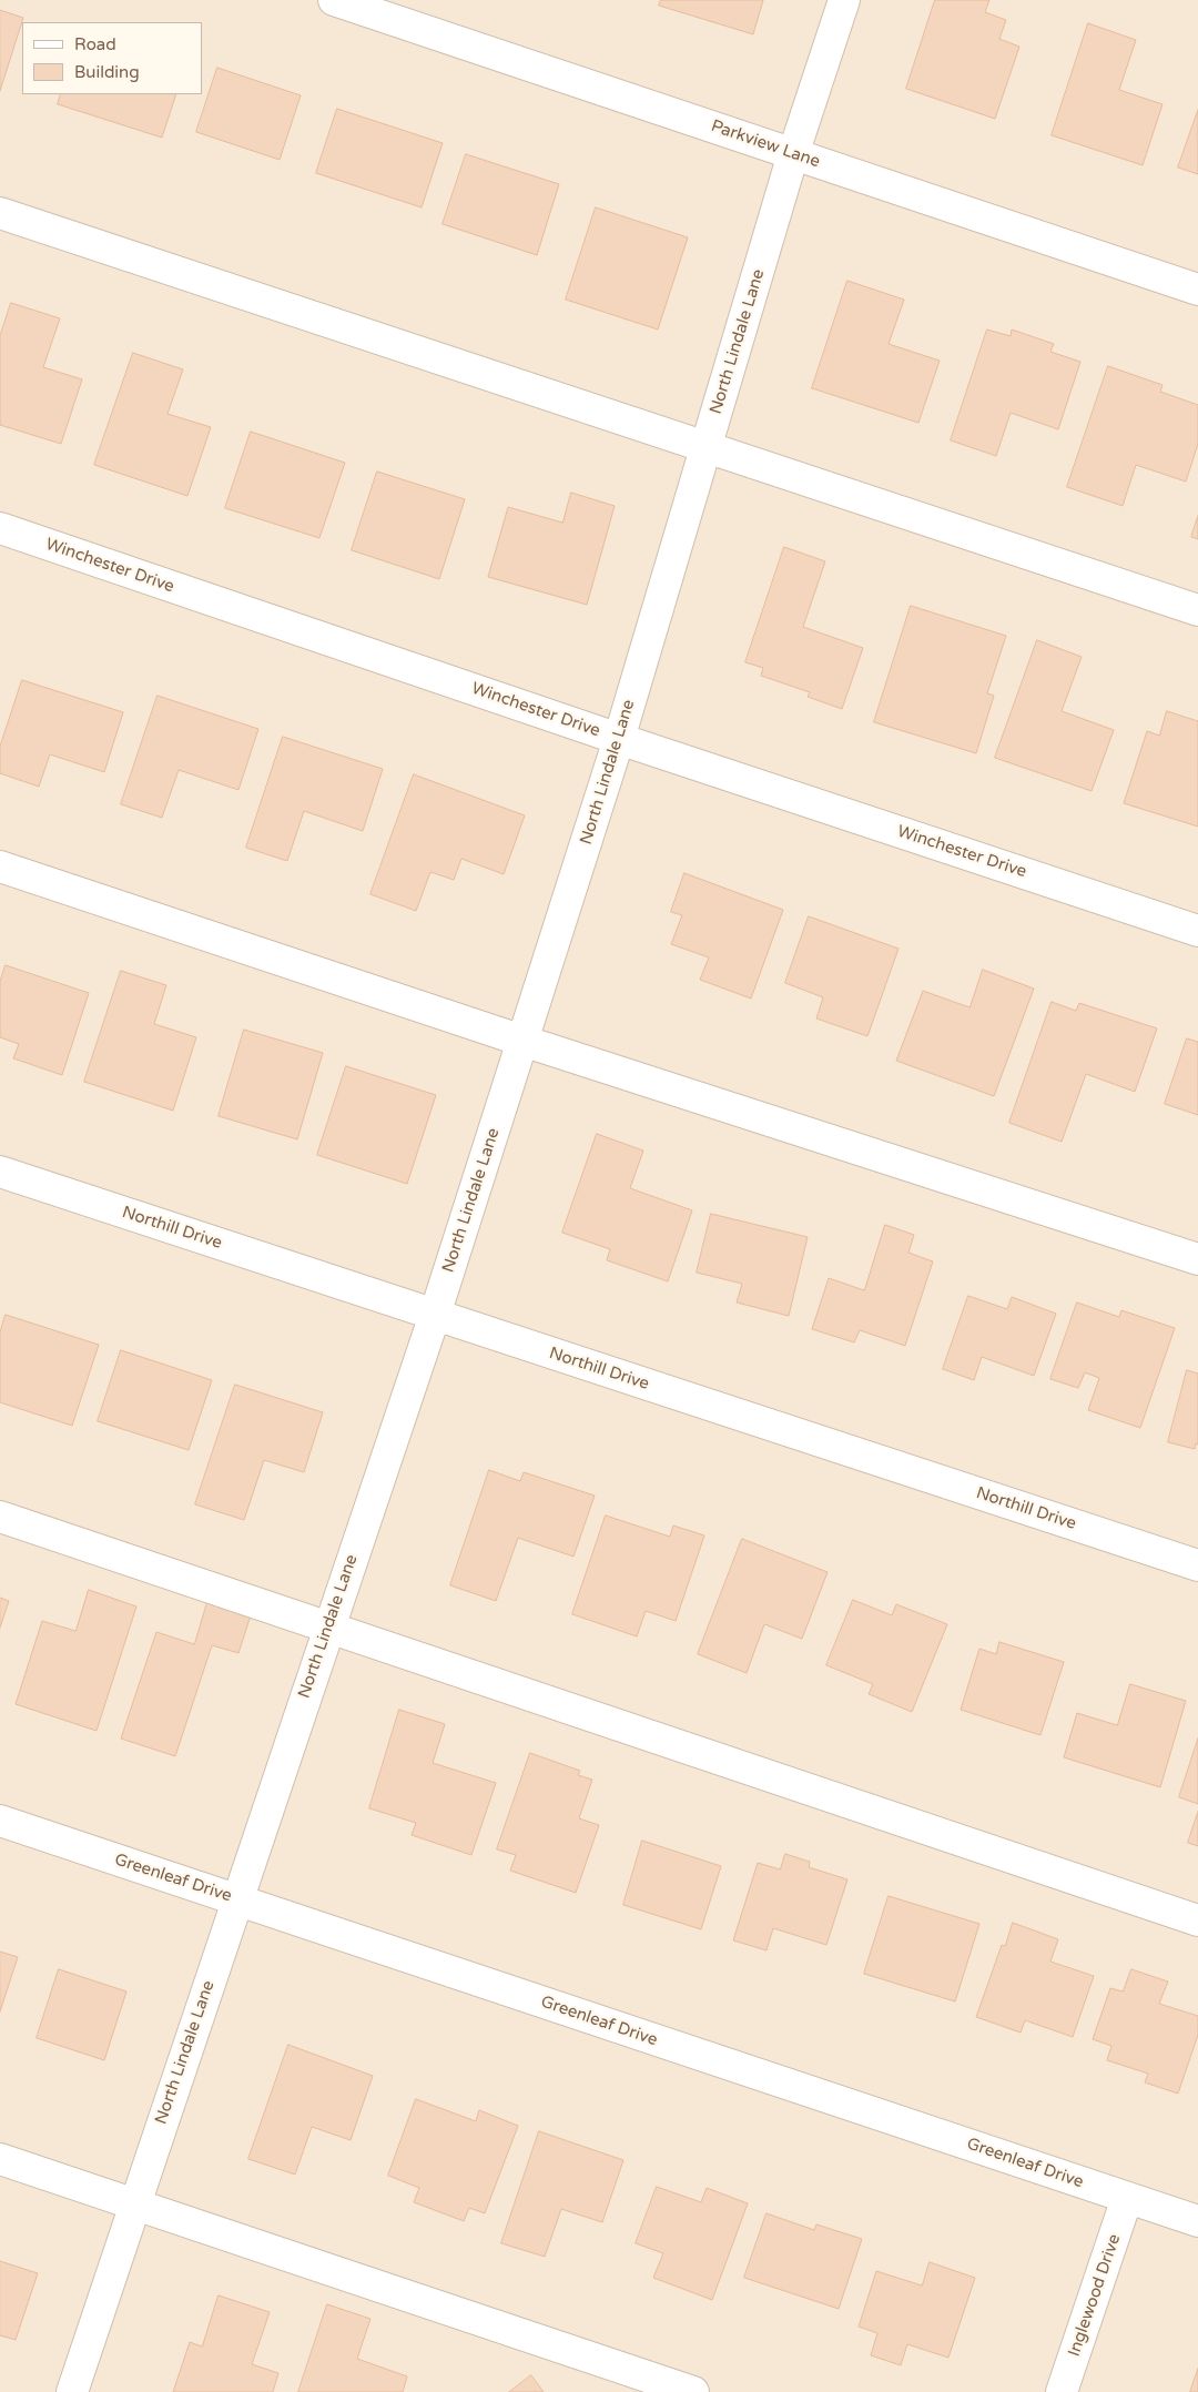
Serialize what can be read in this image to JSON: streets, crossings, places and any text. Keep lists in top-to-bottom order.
{
  "streets": {
    "street": [
      "Parkview Lane",
      "North Lindale Lane",
      "Winchester Drive",
      "Northill Drive",
      "Greenleaf Drive",
      "Inglewood Drive"
    ]
  },
  "crossings": [
    ["Parkview Lane", "North Lindale Lane"],
    ["North Lindale Lane", "Winchester Drive"],
    ["North Lindale Lane", "Northill Drive"],
    ["North Lindale Lane", "Greenleaf Drive"],
    ["Greenleaf Drive", "Inglewood Drive"]
  ],
  "legend": ["Road", "Building"]
}
